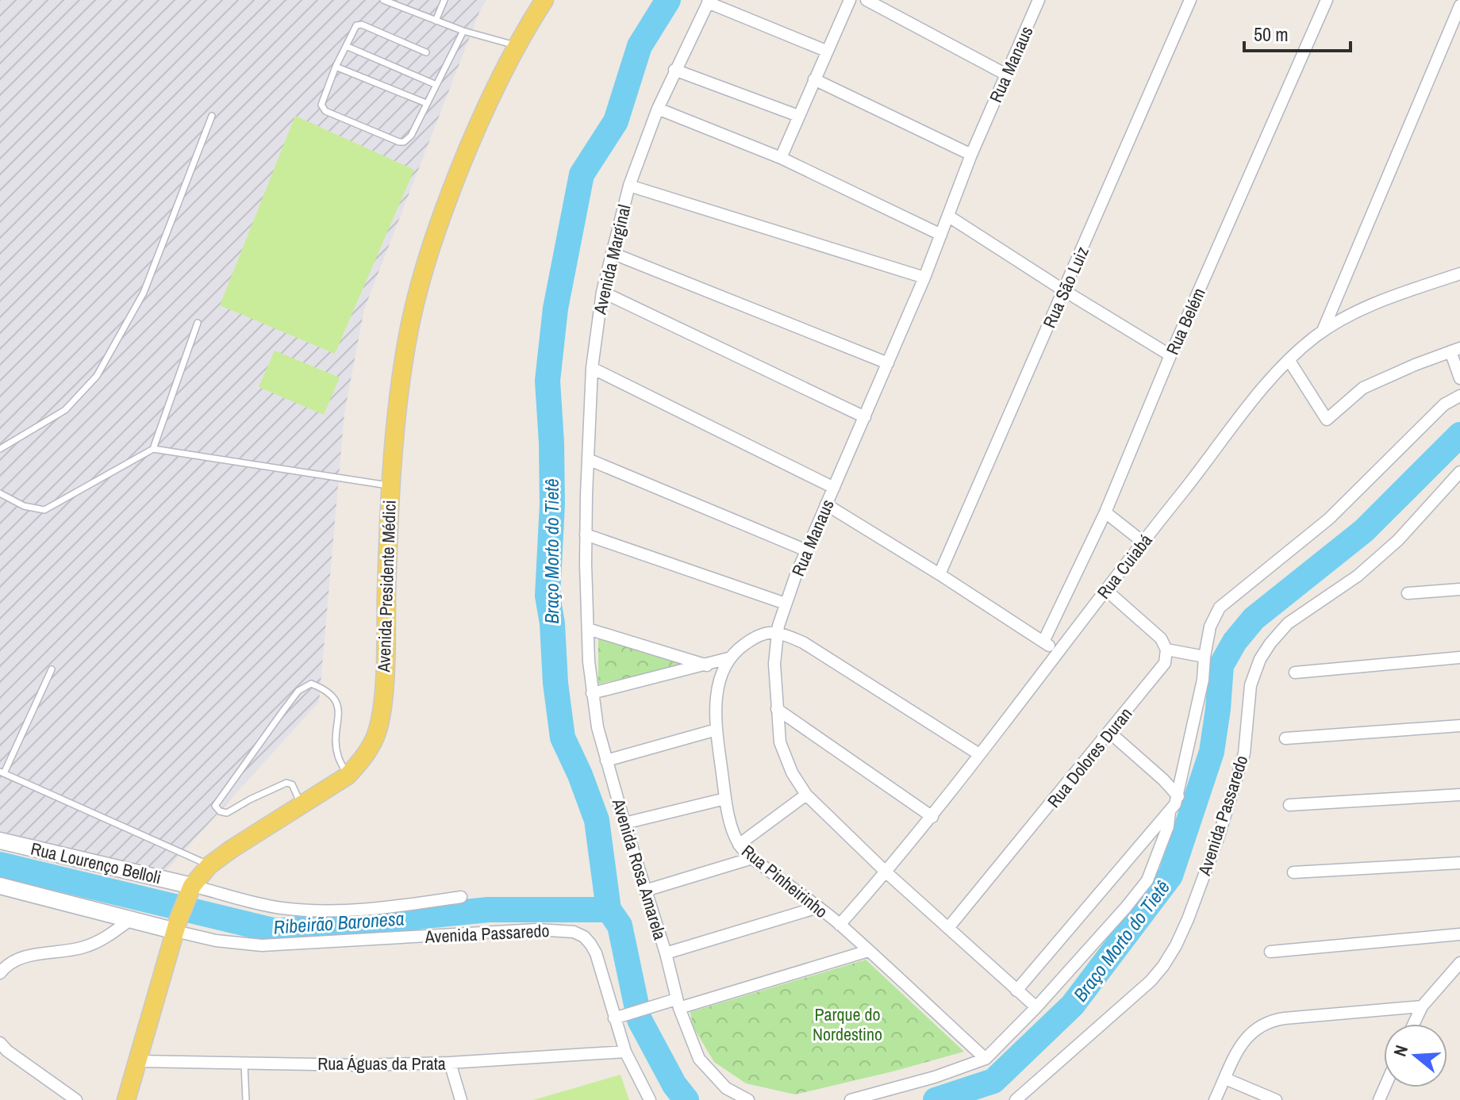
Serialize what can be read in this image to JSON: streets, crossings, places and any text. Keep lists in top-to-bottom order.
{
  "streets": {
    "main road": ["Avenida Presidente Médici"],
    "street": [
      "Rua Manaus",
      "Avenida Marginal",
      "Rua São Luiz",
      "Rua Belém",
      "Rua Cuiabá",
      "Rua Dolores Duran",
      "Avenida Passaredo",
      "Rua Lourenço Belloli",
      "Avenida Rosa Amarela",
      "Rua Pinheirinho",
      "Rua Águas da Prata"
    ]
  },
  "crossings": [
    ["Rua Manaus", "Rua Cuiabá"],
    ["Rua Manaus", "Rua Dolores Duran"],
    ["Avenida Marginal", "Avenida Rosa Amarela"],
    ["Rua Cuiabá", "Rua Pinheirinho"],
    ["Avenida Presidente Médici", "Avenida Passaredo"],
    ["Avenida Presidente Médici", "Rua Lourenço Belloli"],
    ["Avenida Presidente Médici", "Rua Águas da Prata"],
    ["Avenida Passaredo", "Rua Águas da Prata"]
  ],
  "water": ["Braço Morto do Tietê", "Ribeirão Baronesa"],
  "parks": ["Parque do Nordestino"],
  "scale_bar": "50 m",
  "north": "left"
}
